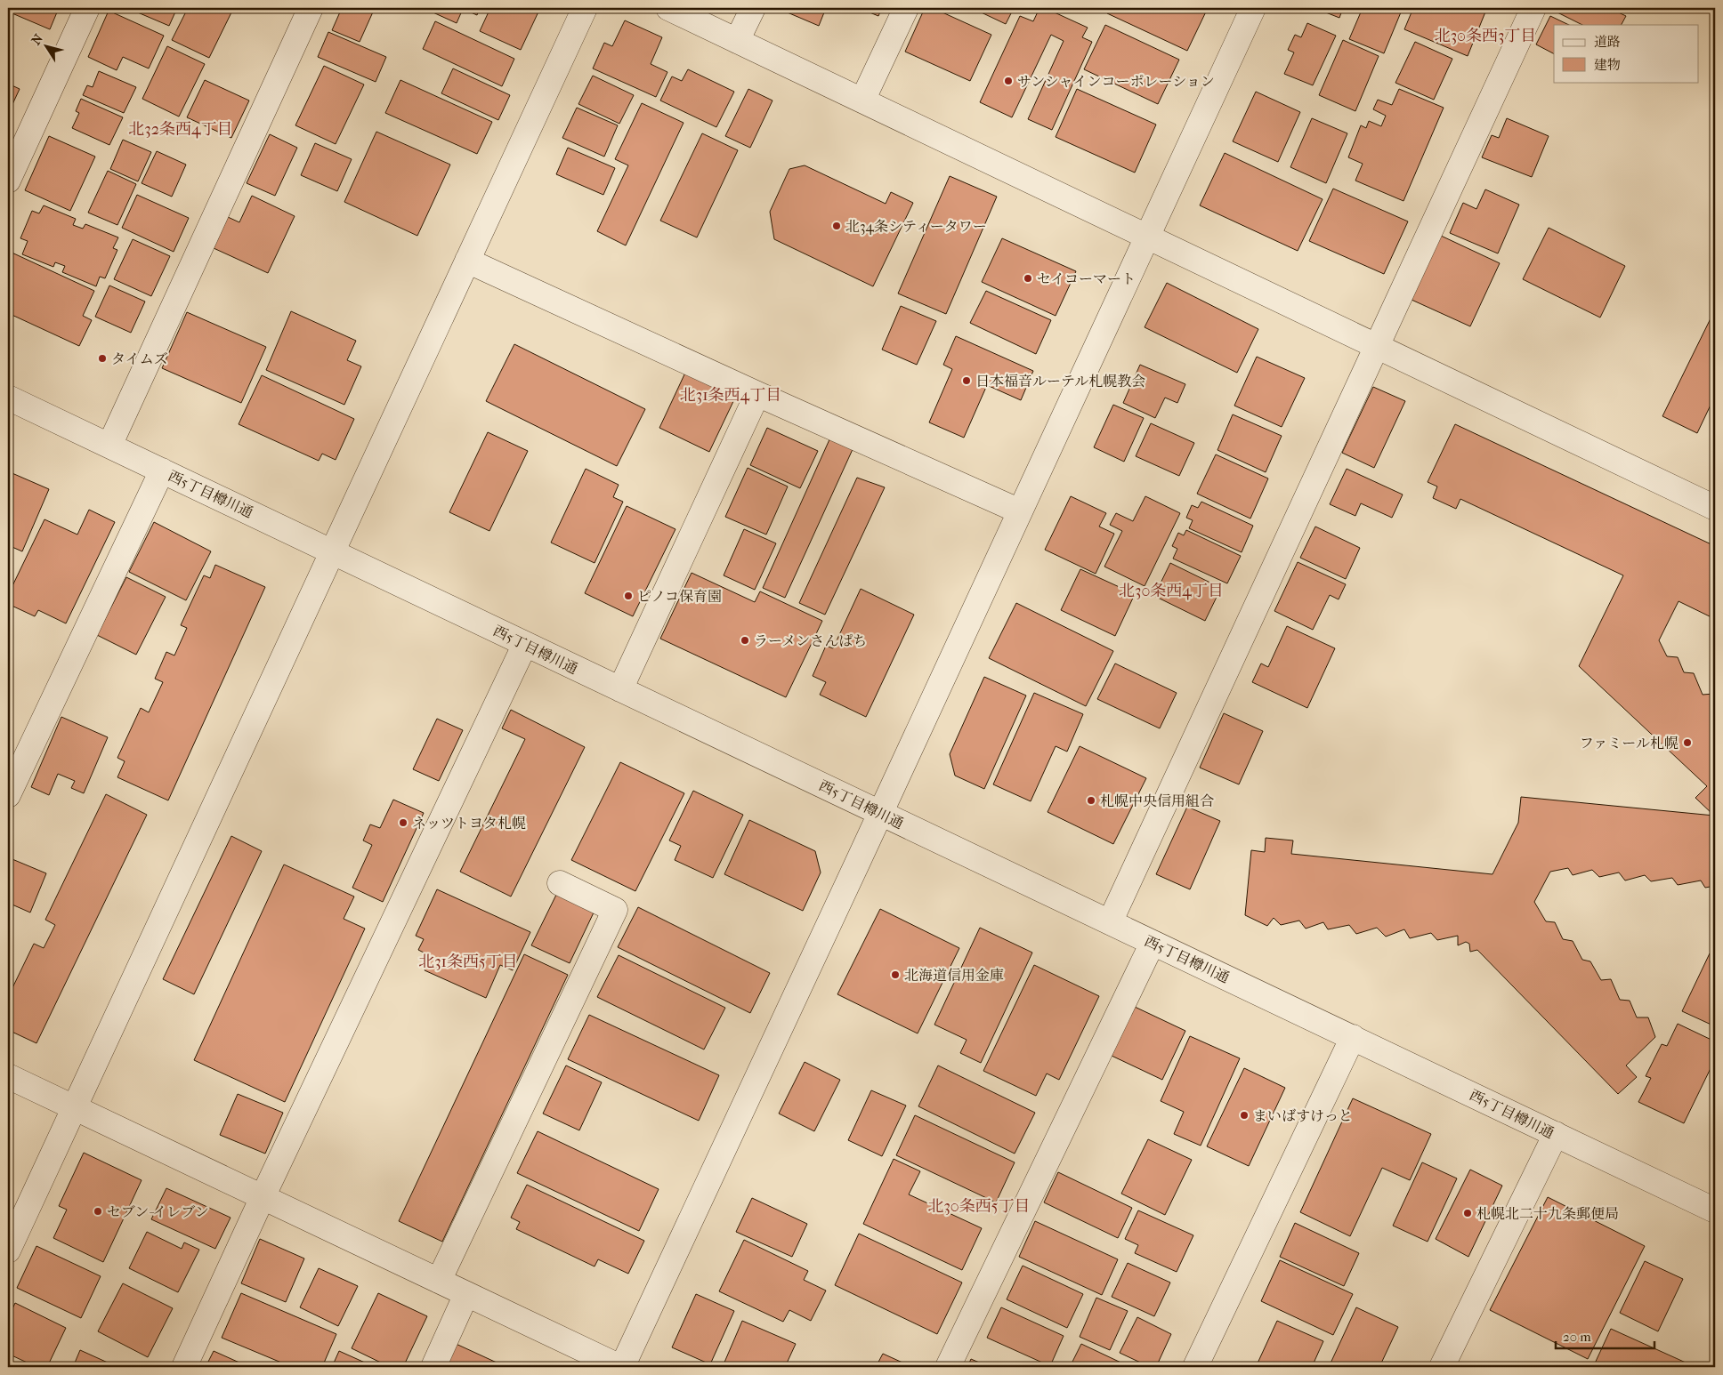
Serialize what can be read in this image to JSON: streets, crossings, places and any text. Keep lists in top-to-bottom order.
{
  "streets": {
    "street": ["西5丁目樽川通"]
  },
  "districts": [
    "北30条西3丁目",
    "北32条西4丁目",
    "北31条西4丁目",
    "北30条西4丁目",
    "北31条西5丁目",
    "北30条西5丁目"
  ],
  "places": [
    "サンシャインコーポレーション",
    "北34条シティータワー",
    "セイコーマート",
    "タイムズ",
    "日本福音ルーテル札幌教会",
    "ピノコ保育園",
    "ラーメンさんぱち",
    "ファミール札幌",
    "札幌中央信用組合",
    "ネッツトヨタ札幌",
    "北海道信用金庫",
    "まいばすけっと",
    "セブン-イレブン",
    "札幌北二十九条郵便局"
  ],
  "legend": ["道路", "建物"],
  "scale_bar": "20 m",
  "north": "top left"
}
